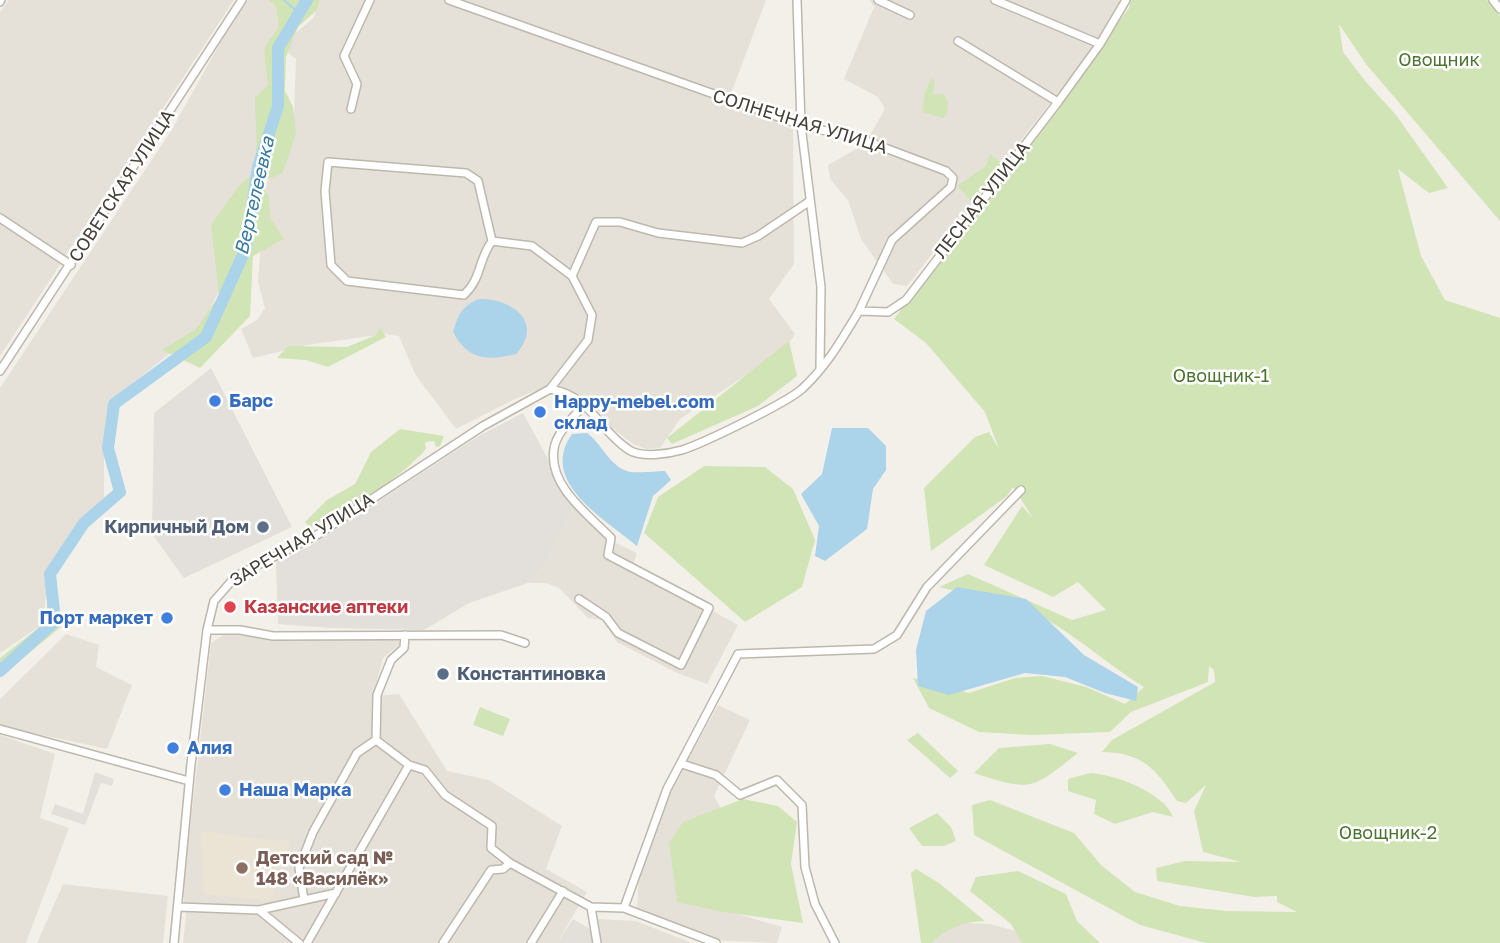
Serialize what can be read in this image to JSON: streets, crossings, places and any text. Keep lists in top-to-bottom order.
{
  "streets": {
    "street": [
      "СОЛНЕЧНАЯ УЛИЦА",
      "СОВЕТСКАЯ УЛИЦА",
      "ЛЕСНАЯ УЛИЦА",
      "ЗАРЕЧНАЯ УЛИЦА"
    ]
  },
  "crossings": [
    ["СОЛНЕЧНАЯ УЛИЦА", "ЛЕСНАЯ УЛИЦА"]
  ],
  "water": ["Вертелеевка"],
  "parks": ["Овощник", "Овощник-1", "Овощник-2"],
  "places": [
    "Барс",
    "Happy-mebel.com склад",
    "Кирпичный Дом",
    "Казанские аптеки",
    "Порт маркет",
    "Константиновка",
    "Алия",
    "Наша Марка",
    "Детский сад № 148 «Василёк»"
  ]
}
